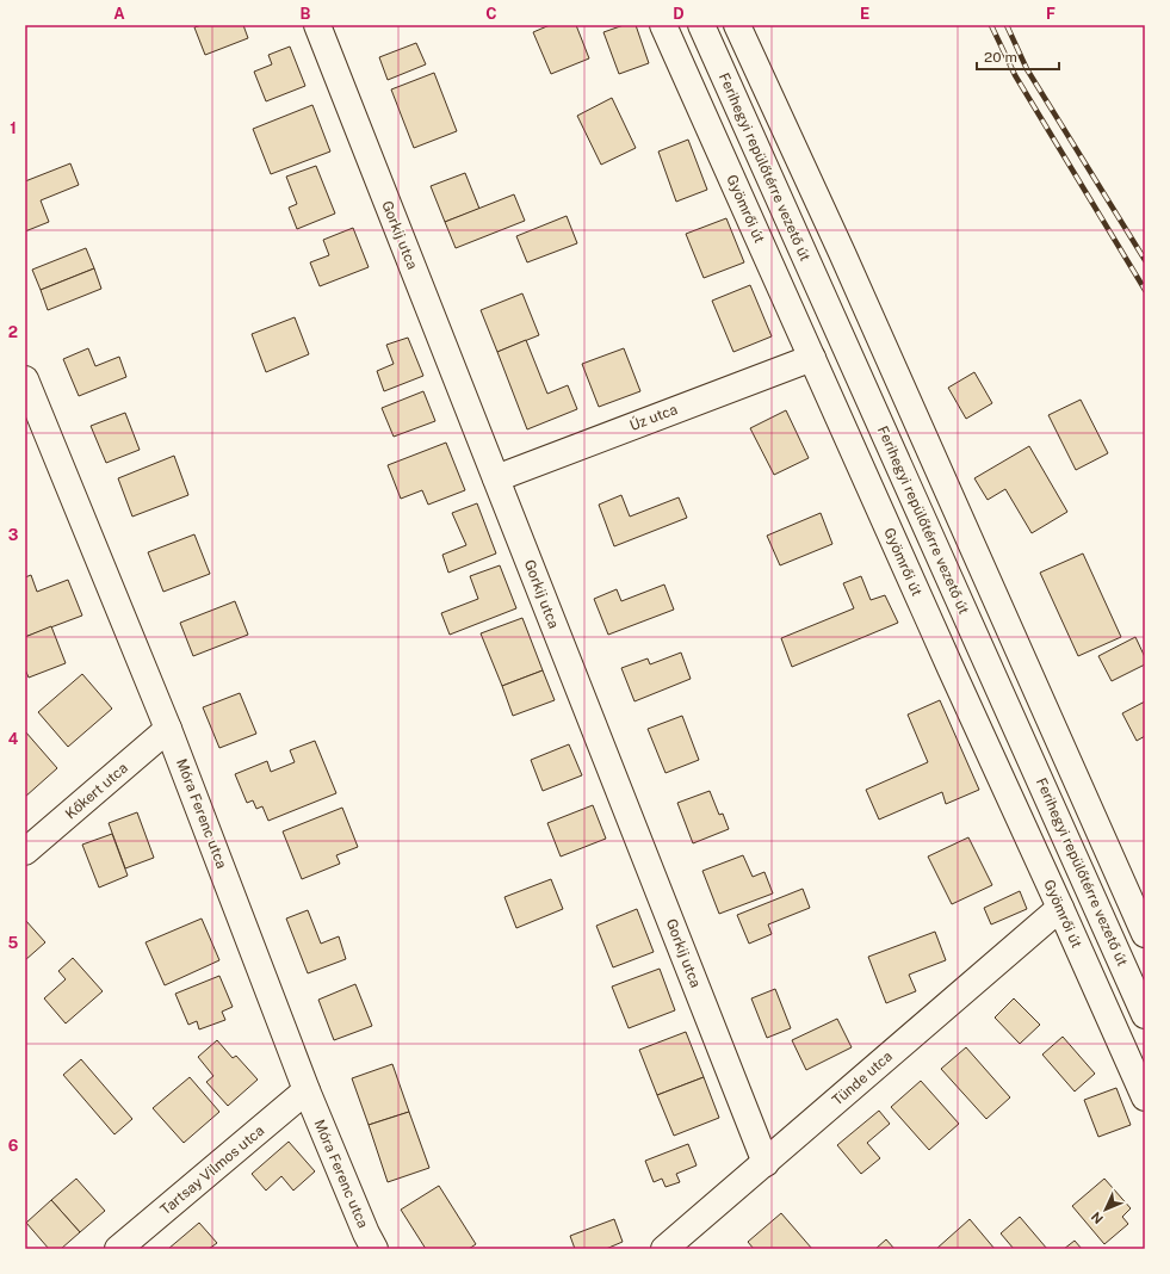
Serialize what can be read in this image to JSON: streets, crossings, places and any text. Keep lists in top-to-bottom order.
{
  "streets": {
    "street": [
      "Ferihegyi repülőtérre vezető út",
      "Gyömrői út",
      "Gorkij utca",
      "Úz utca",
      "Kőkert utca",
      "Móra Ferenc utca",
      "Tünde utca",
      "Tartsay Vilmos utca"
    ]
  },
  "crossings": [
    ["Gyömrői út", "Úz utca"],
    ["Gyömrői út", "Tünde utca"],
    ["Gorkij utca", "Úz utca"],
    ["Gorkij utca", "Tünde utca"],
    ["Kőkert utca", "Móra Ferenc utca"],
    ["Móra Ferenc utca", "Tartsay Vilmos utca"]
  ],
  "scale_bar": "20 m",
  "north": "bottom left",
  "grid": {
    "columns": [
      "A",
      "B",
      "C",
      "D",
      "E",
      "F"
    ],
    "rows": [
      "1",
      "2",
      "3",
      "4",
      "5",
      "6"
    ]
  }
}
